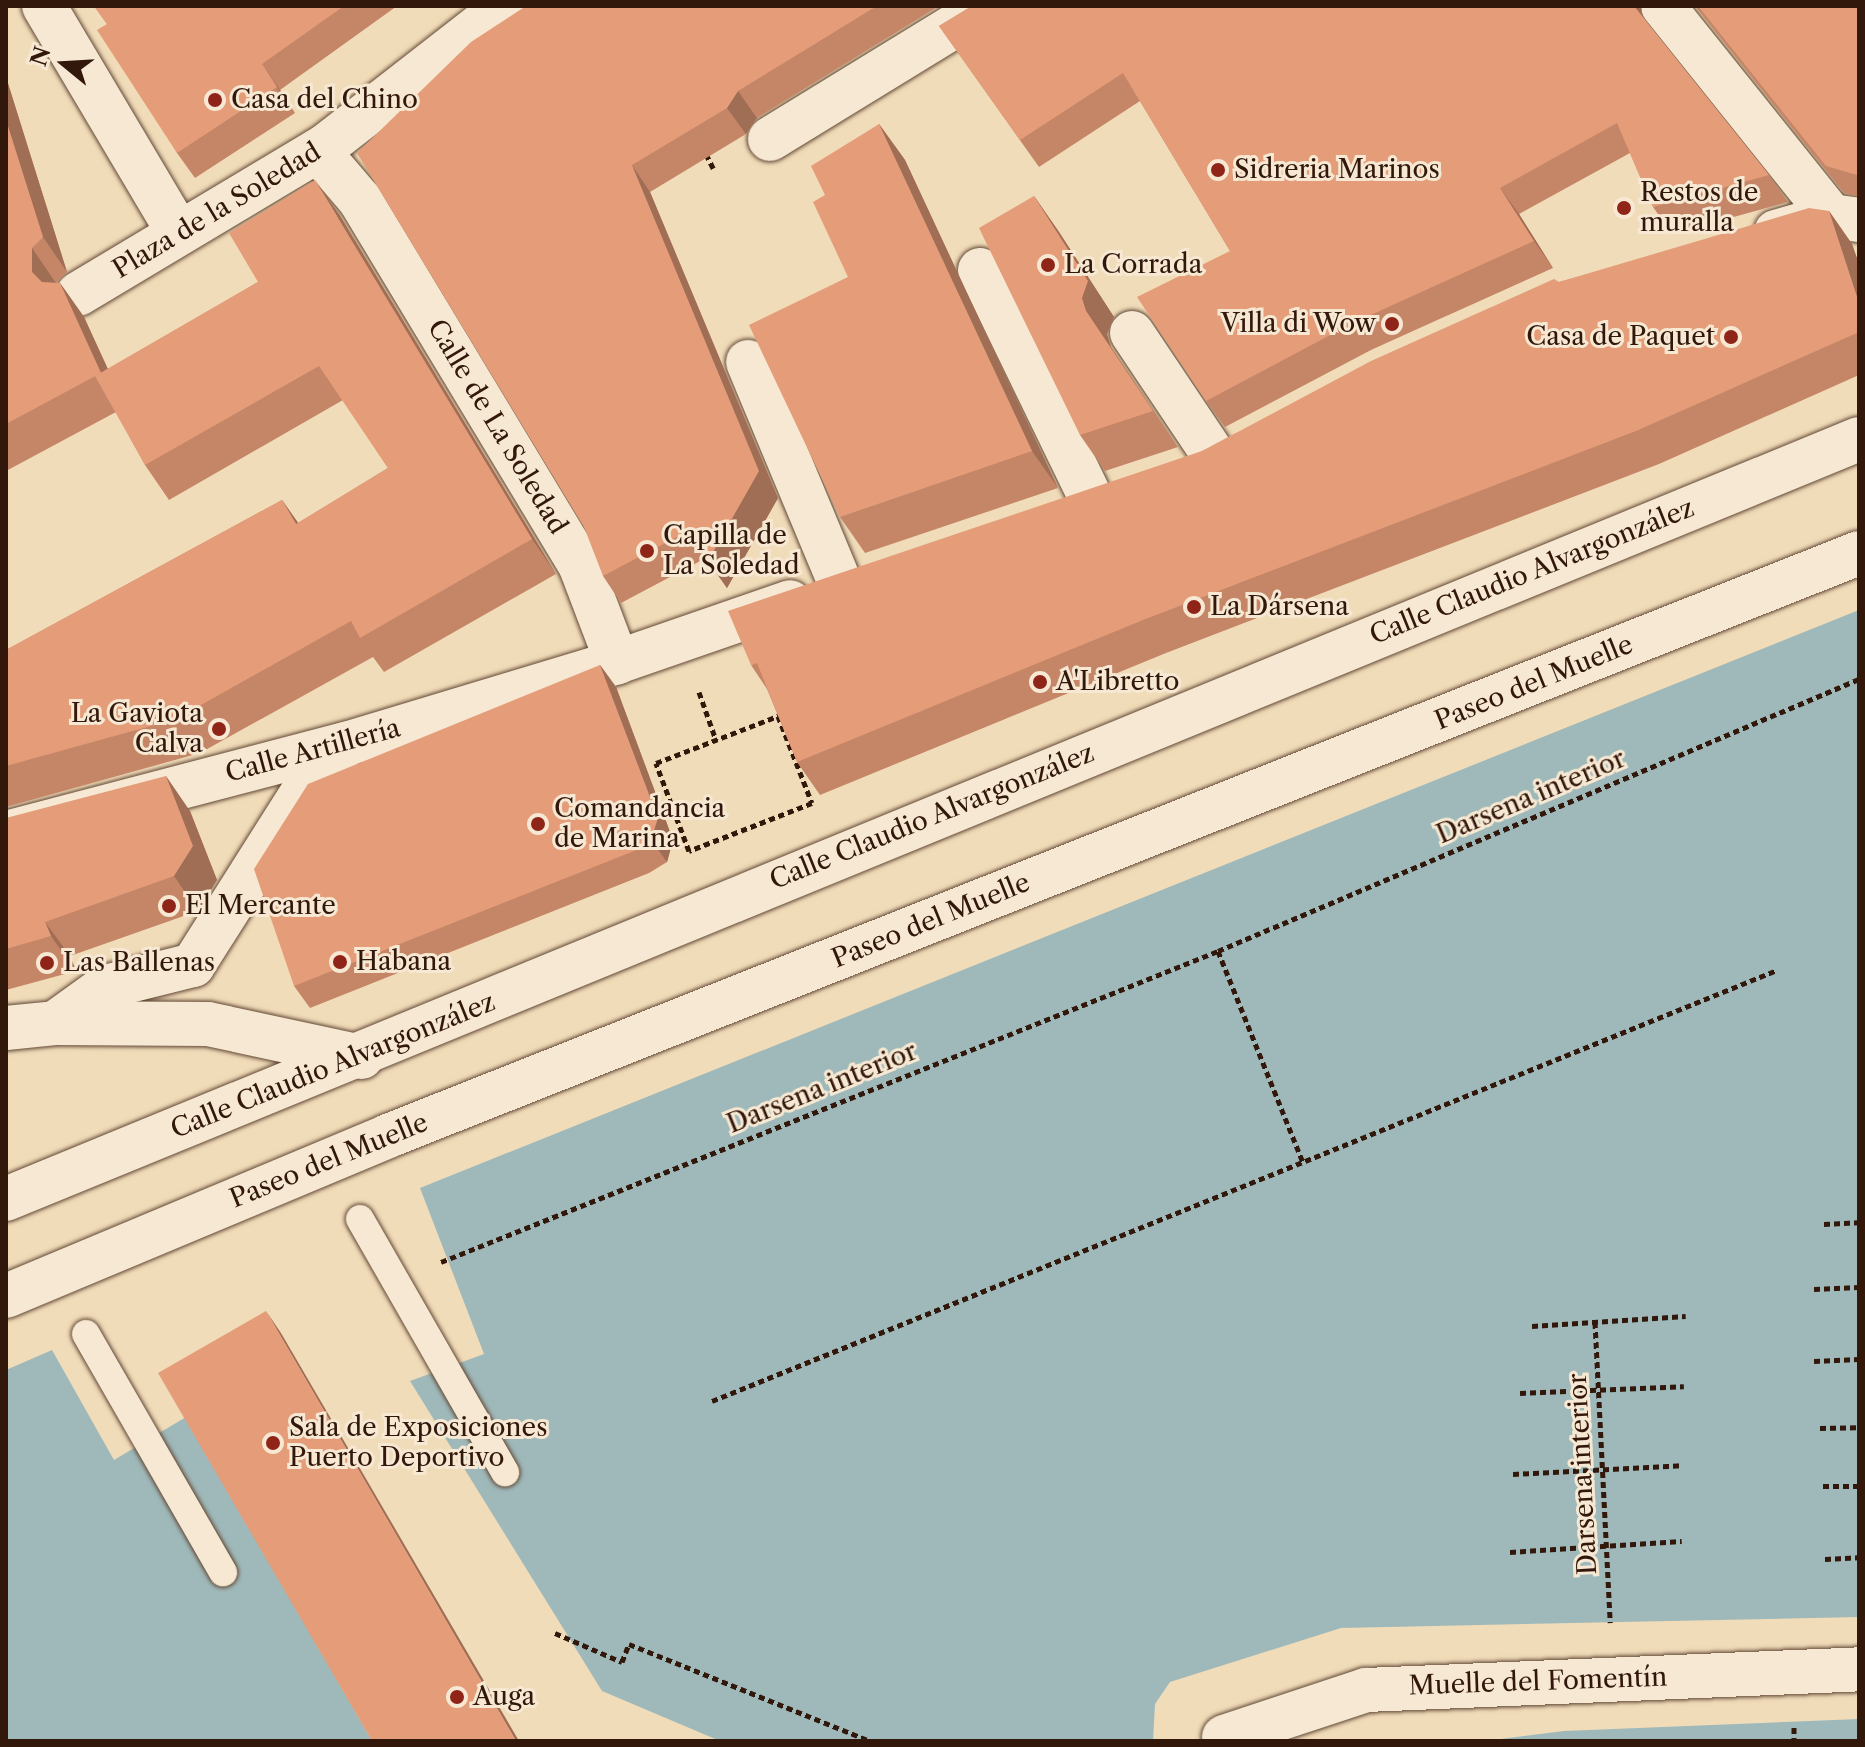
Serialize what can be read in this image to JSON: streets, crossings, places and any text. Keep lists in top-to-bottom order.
{
  "streets": {
    "street": [
      "Plaza de la Soledad",
      "Calle de La Soledad",
      "Calle Claudio Alvargonzález",
      "Paseo del Muelle",
      "Calle Artillería",
      "Muelle del Fomentín"
    ],
    "path": ["Darsena interior"]
  },
  "crossings": [
    ["Plaza de la Soledad", "Calle de La Soledad"],
    ["Calle de La Soledad", "Calle Artillería"]
  ],
  "places": [
    "Casa del Chino",
    "Sidreria Marinos",
    "Restos de muralla",
    "La Corrada",
    "Villa di Wow",
    "Casa de Paquet",
    "Capilla de La Soledad",
    "La Dársena",
    "A'Libretto",
    "La Gaviota Calva",
    "Comandancia de Marina",
    "El Mercante",
    "Habana",
    "Las Ballenas",
    "Sala de Exposiciones Puerto Deportivo",
    "Auga"
  ],
  "north": "left"
}
